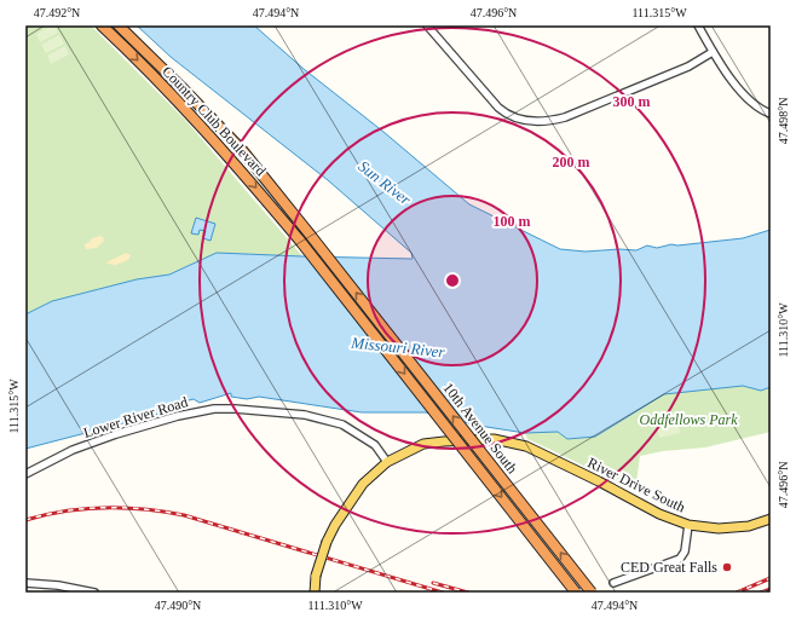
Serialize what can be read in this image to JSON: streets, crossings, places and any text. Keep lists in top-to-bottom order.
{
  "streets": {
    "highway": ["Country Club Boulevard", "10th Avenue South"],
    "main road": ["River Drive South"],
    "street": ["Lower River Road"]
  },
  "crossings": [
    ["Country Club Boulevard", "10th Avenue South"],
    ["Lower River Road", "River Drive South"]
  ],
  "water": ["Sun River", "Missouri River"],
  "parks": ["Oddfellows Park"],
  "places": ["CED Great Falls"],
  "coordinates": [
    "47.492°N",
    "47.494°N",
    "47.496°N",
    "111.315°W",
    "47.498°N",
    "111.310°W",
    "47.490°N"
  ],
  "rings": ["300 m", "200 m", "100 m"]
}
